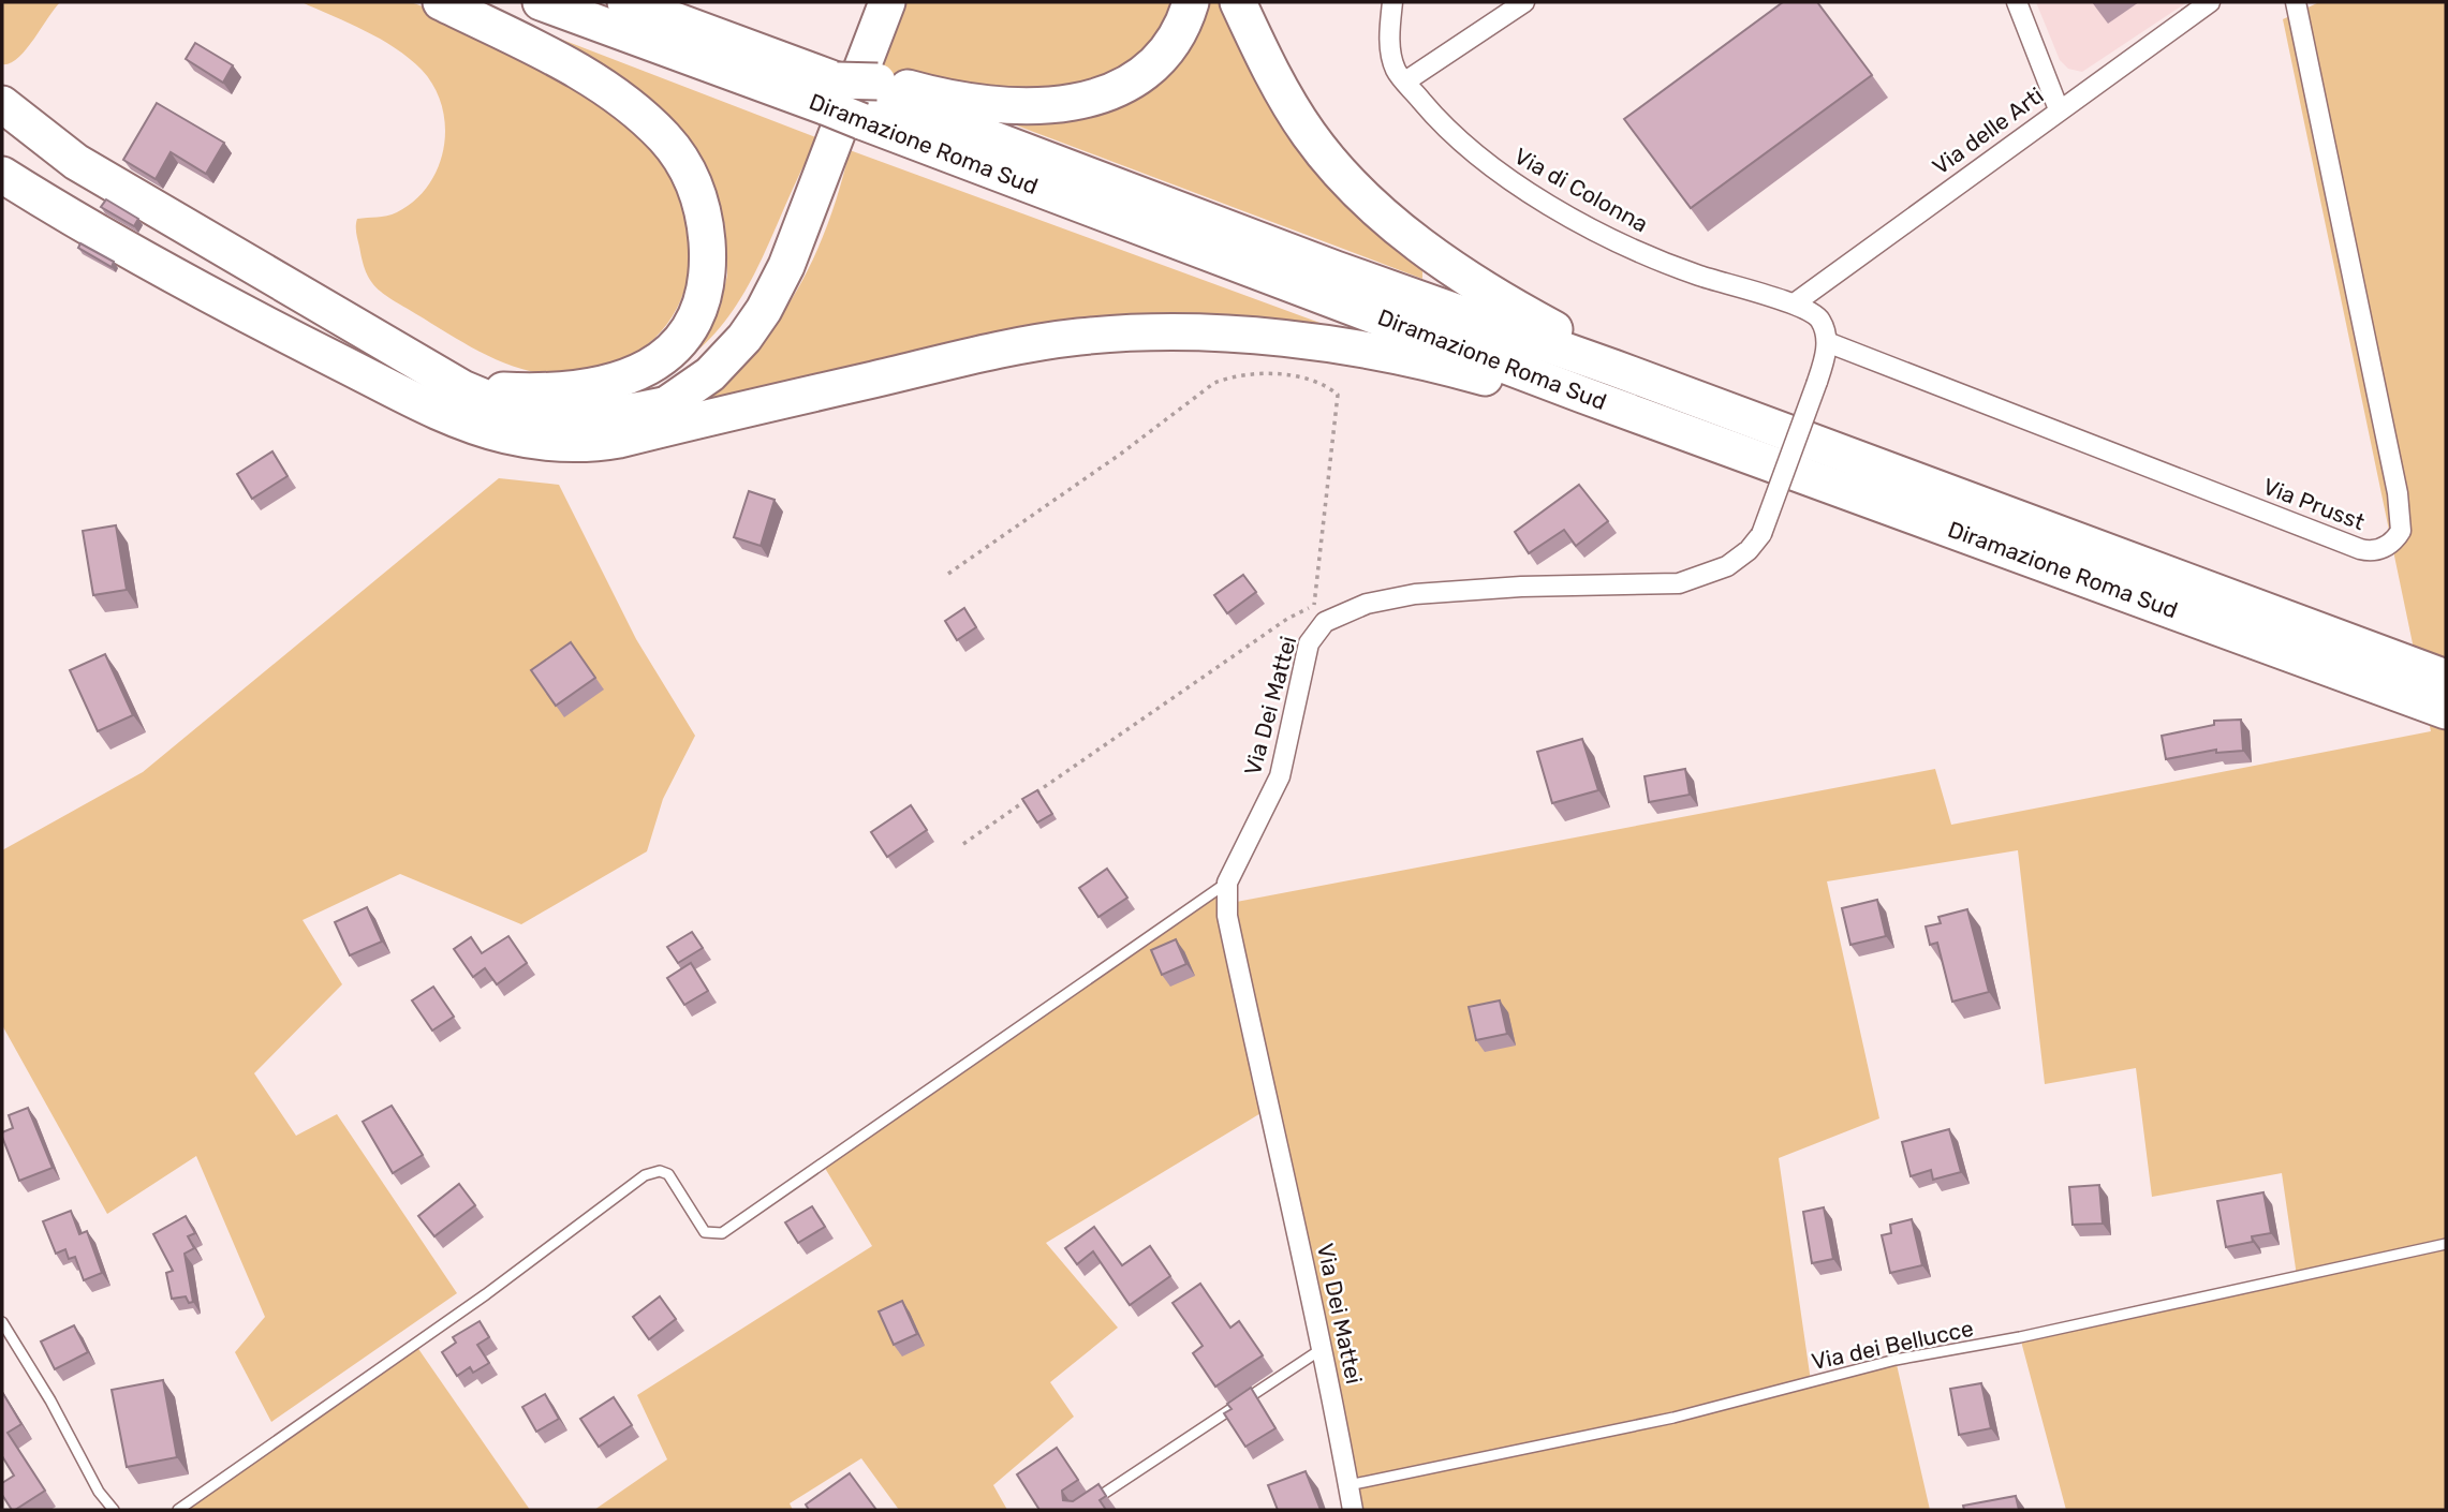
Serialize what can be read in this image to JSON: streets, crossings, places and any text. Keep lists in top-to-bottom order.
{
  "streets": {
    "highway": ["Diramazione Roma Sud"],
    "street": [
      "Via delle Arti",
      "Via di Colonna",
      "Via Prusst",
      "Via Dei Mattei"
    ],
    "lane": ["Via dei Bellucce"]
  },
  "crossings": [
    ["Via delle Arti", "Via di Colonna"],
    ["Via Prusst", "Via Dei Mattei"],
    ["Via Dei Mattei", "Via dei Bellucce"]
  ]
}
